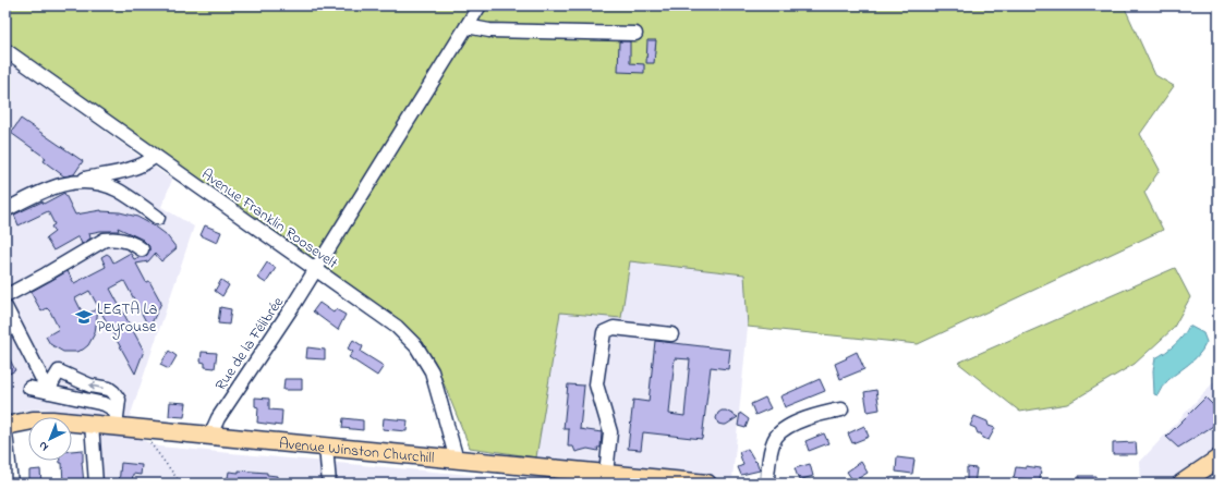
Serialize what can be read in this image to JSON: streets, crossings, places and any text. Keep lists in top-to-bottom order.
{
  "streets": {
    "main road": ["Avenue Winston Churchill"],
    "street": ["Avenue Franklin Roosevelt", "Rue de la Félibrée"]
  },
  "crossings": [
    ["Avenue Franklin Roosevelt", "Rue de la Félibrée"],
    ["Avenue Franklin Roosevelt", "Avenue Winston Churchill"],
    ["Rue de la Félibrée", "Avenue Winston Churchill"]
  ],
  "places": {
    "school or university": ["LEGTA La Peyrouse"]
  },
  "north": "bottom left"
}
